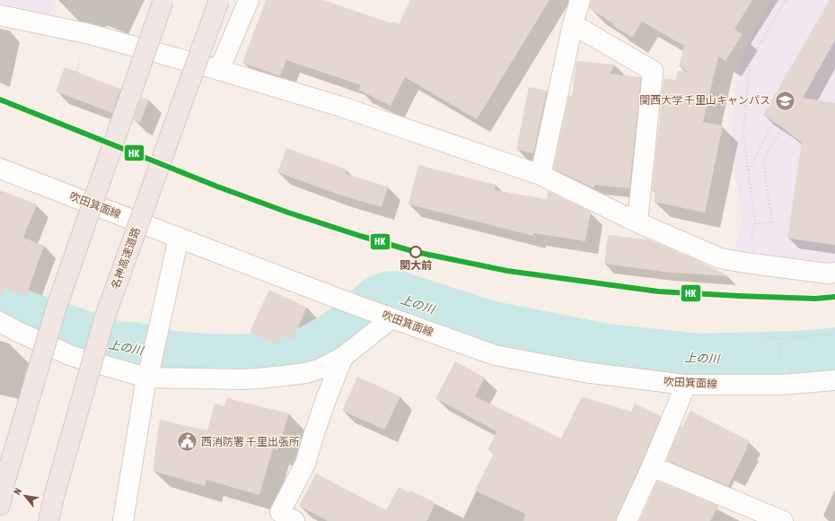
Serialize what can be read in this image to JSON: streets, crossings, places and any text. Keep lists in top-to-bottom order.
{
  "streets": {
    "highway": ["名神高速道路"],
    "street": ["吹田箕面線"]
  },
  "water": ["上の川"],
  "places": {
    "school or university": ["関西大学 千里山キャンパス"],
    "other": ["関大前"],
    "public building": ["西消防署 千里出張所"]
  },
  "lines": ["transit line HK"],
  "north": "top left"
}
